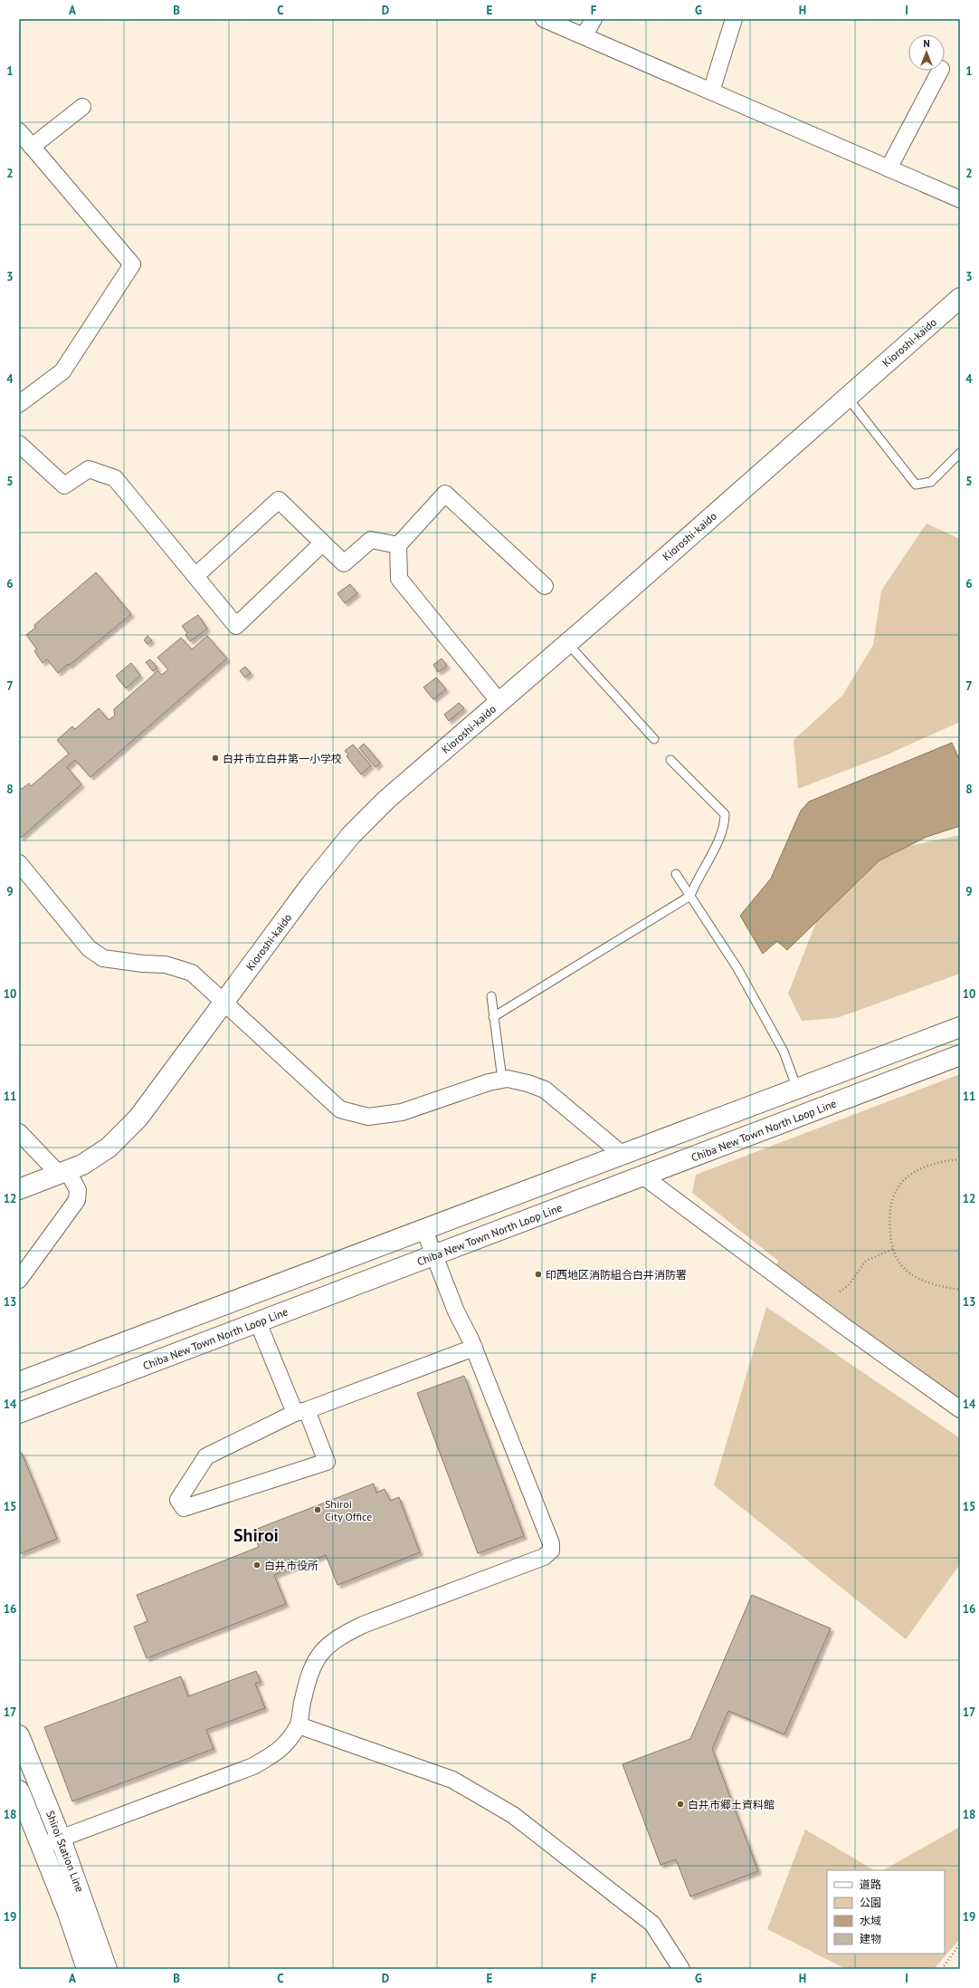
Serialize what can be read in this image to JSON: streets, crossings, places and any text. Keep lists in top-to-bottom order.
{
  "streets": {
    "main road": ["Kioroshi-kaido", "Chiba New Town North Loop Line", "Shiroi Station Line"]
  },
  "districts": ["Shiroi"],
  "places": [
    "白井市立白井第一小学校",
    "印西地区消防組合白井消防署",
    "Shiroi City Office",
    "白井市役所",
    "白井市郷土資料館"
  ],
  "legend": [
    "道路",
    "公園",
    "水域",
    "建物"
  ],
  "north": "top",
  "grid": {
    "columns": [
      "A",
      "B",
      "C",
      "D",
      "E",
      "F",
      "G",
      "H",
      "I"
    ],
    "rows": [
      "1",
      "2",
      "3",
      "4",
      "5",
      "6",
      "7",
      "8",
      "9",
      "10",
      "11",
      "12",
      "13",
      "14",
      "15",
      "16",
      "17",
      "18",
      "19"
    ]
  }
}
